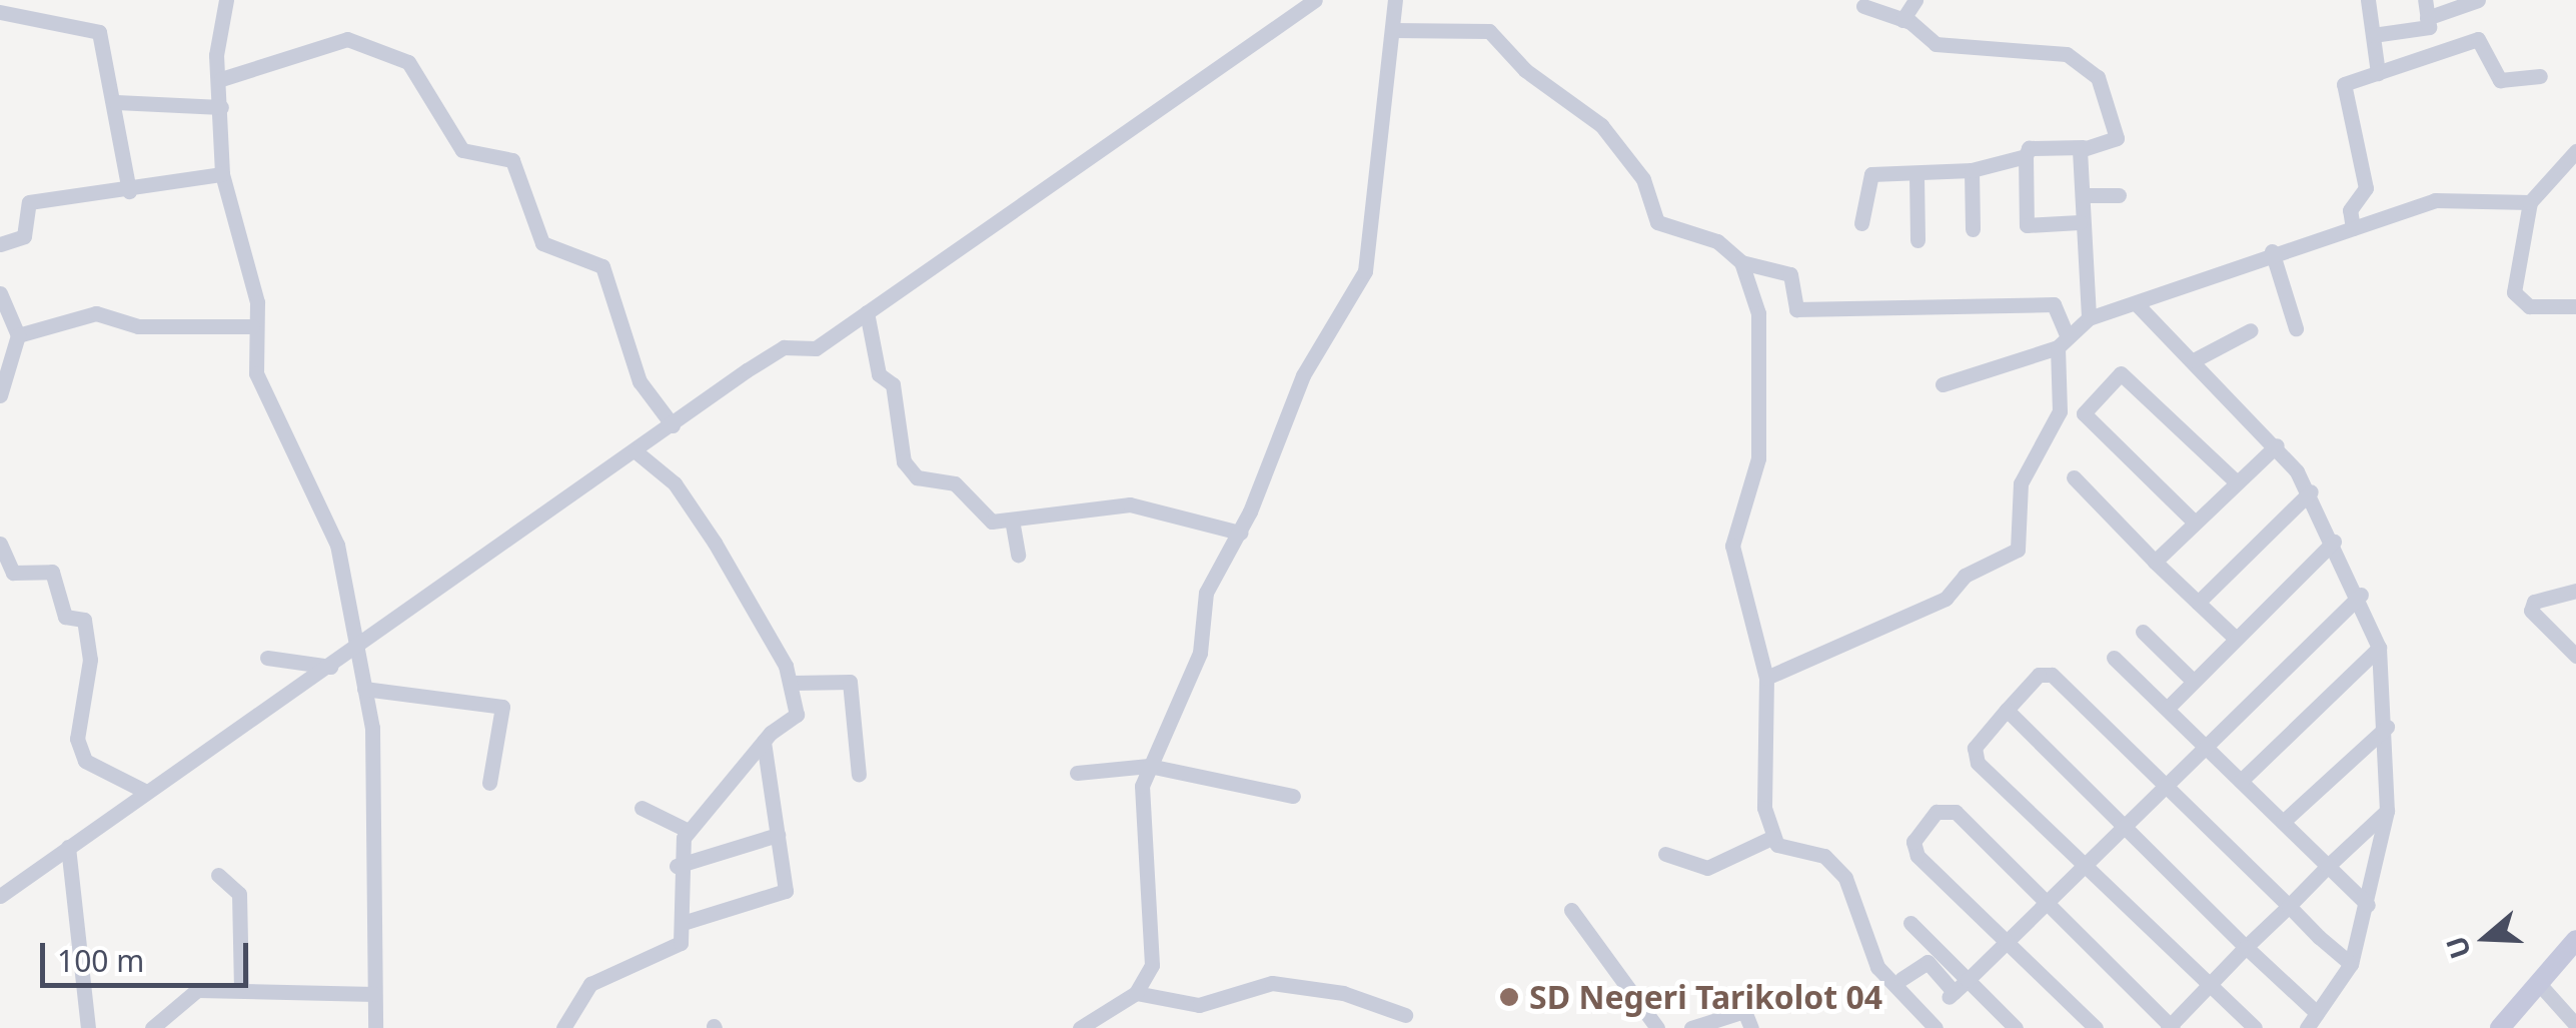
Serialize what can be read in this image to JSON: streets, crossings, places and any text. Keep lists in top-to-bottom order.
{
  "places": ["SD Negeri Tarikolot 04"],
  "scale_bar": "100 m",
  "north": "left"
}
